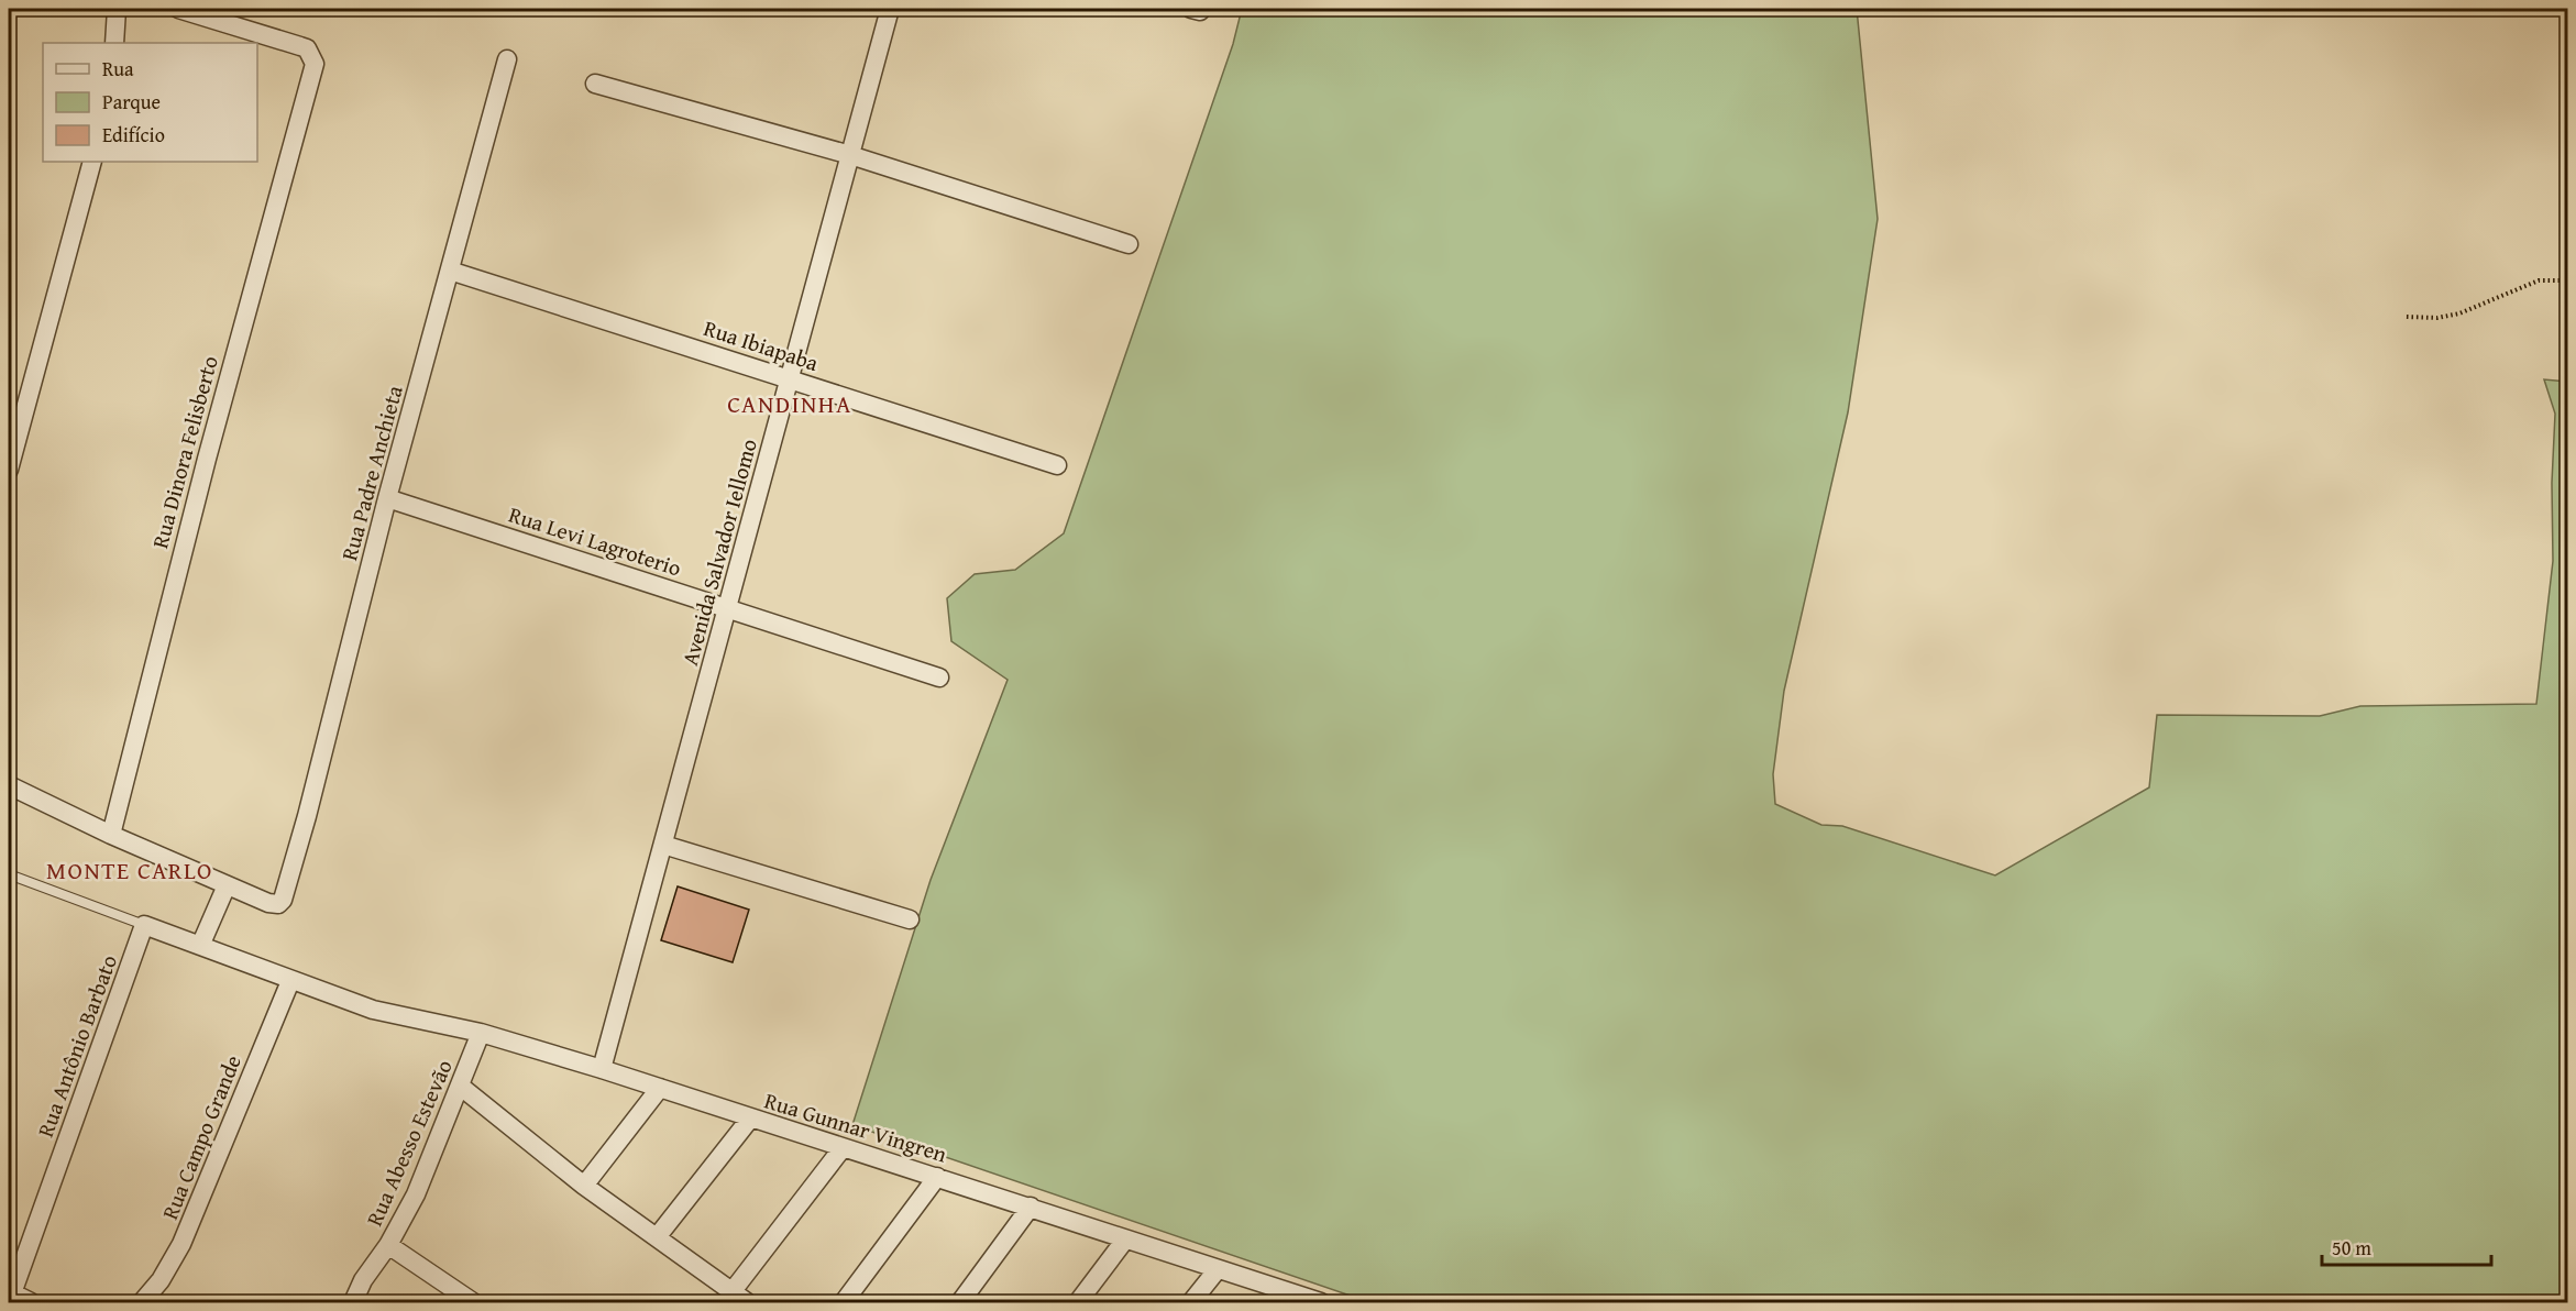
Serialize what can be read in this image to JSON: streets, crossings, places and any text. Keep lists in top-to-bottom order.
{
  "streets": {
    "street": [
      "Rua Ibiapaba",
      "Rua Dinora Felisberto",
      "Rua Padre Anchieta",
      "Rua Levi Lagroterio",
      "Avenida Salvador Iellomo",
      "Rua Antônio Barbato",
      "Rua Gunnar Vingren",
      "Rua Campo Grande",
      "Rua Abesso Estevão"
    ]
  },
  "crossings": [
    ["Rua Ibiapaba", "Rua Padre Anchieta"],
    ["Rua Ibiapaba", "Avenida Salvador Iellomo"],
    ["Rua Padre Anchieta", "Rua Levi Lagroterio"],
    ["Rua Levi Lagroterio", "Avenida Salvador Iellomo"],
    ["Avenida Salvador Iellomo", "Rua Gunnar Vingren"],
    ["Rua Antônio Barbato", "Rua Gunnar Vingren"],
    ["Rua Gunnar Vingren", "Rua Campo Grande"],
    ["Rua Gunnar Vingren", "Rua Abesso Estevão"]
  ],
  "districts": ["CANDINHA", "MONTE CARLO"],
  "legend": ["Rua", "Parque", "Edifício"],
  "scale_bar": "50 m"
}
